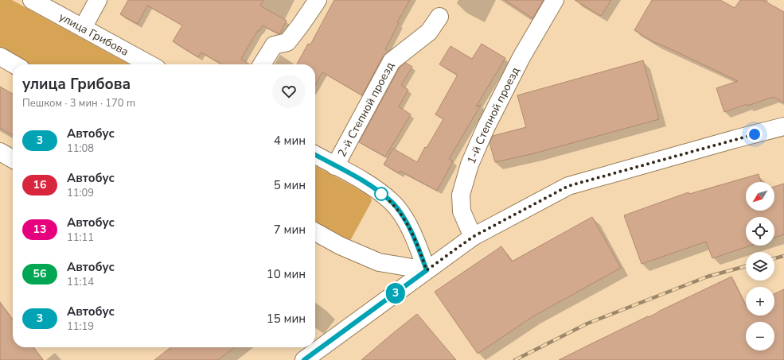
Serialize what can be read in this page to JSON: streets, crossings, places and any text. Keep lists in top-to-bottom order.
{
  "streets": {
    "street": ["улица Грибова", "2-й Степной проезд", "1-й Степной проезд"]
  },
  "lines": ["bus line 3"],
  "north": "bottom left",
  "page": {
    "on_map": "3",
    "heading": ["улица Грибова", "Пешком · 3 мин · 170 m"],
    "list": [
      {
        "mark": "3",
        "name": "Автобус",
        "note": "11:08",
        "value": "4 мин"
      },
      {
        "mark": "16",
        "name": "Автобус",
        "note": "11:09",
        "value": "5 мин"
      },
      {
        "mark": "13",
        "name": "Автобус",
        "note": "11:11",
        "value": "7 мин"
      },
      {
        "mark": "56",
        "name": "Автобус",
        "note": "11:14",
        "value": "10 мин"
      },
      {
        "mark": "3",
        "name": "Автобус",
        "note": "11:19",
        "value": "15 мин"
      }
    ],
    "map_buttons": ["+", "−"]
  }
}
